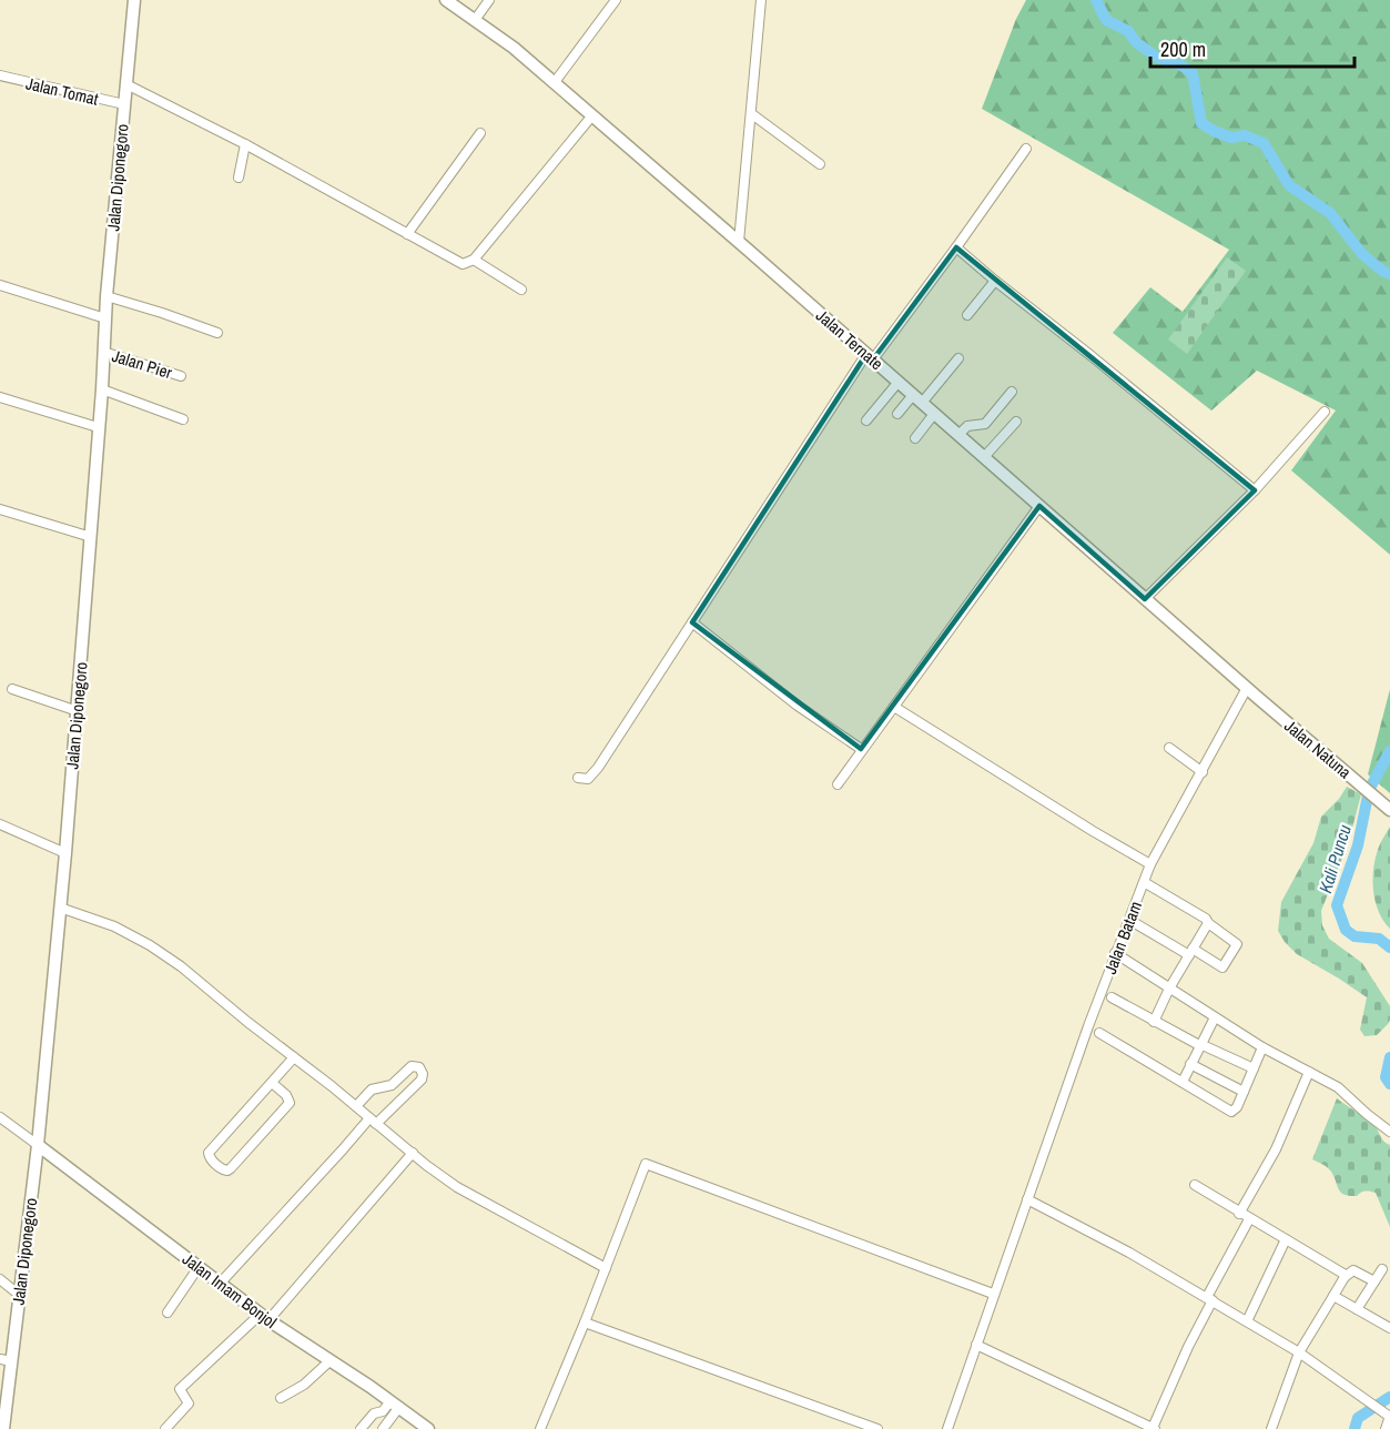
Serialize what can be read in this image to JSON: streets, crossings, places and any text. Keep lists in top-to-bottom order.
{
  "streets": {
    "main road": [
      "Jalan Diponegoro",
      "Jalan Ternate",
      "Jalan Natuna",
      "Jalan Imam Bonjol"
    ],
    "street": ["Jalan Tomat", "Jalan Pier", "Jalan Batam"]
  },
  "crossings": [
    ["Jalan Tomat", "Jalan Diponegoro"],
    ["Jalan Diponegoro", "Jalan Pier"],
    ["Jalan Diponegoro", "Jalan Imam Bonjol"],
    ["Jalan Ternate", "Jalan Natuna"],
    ["Jalan Ternate", "Jalan Batam"],
    ["Jalan Natuna", "Jalan Batam"]
  ],
  "water": ["Kali Puncu"],
  "scale_bar": "200 m"
}
